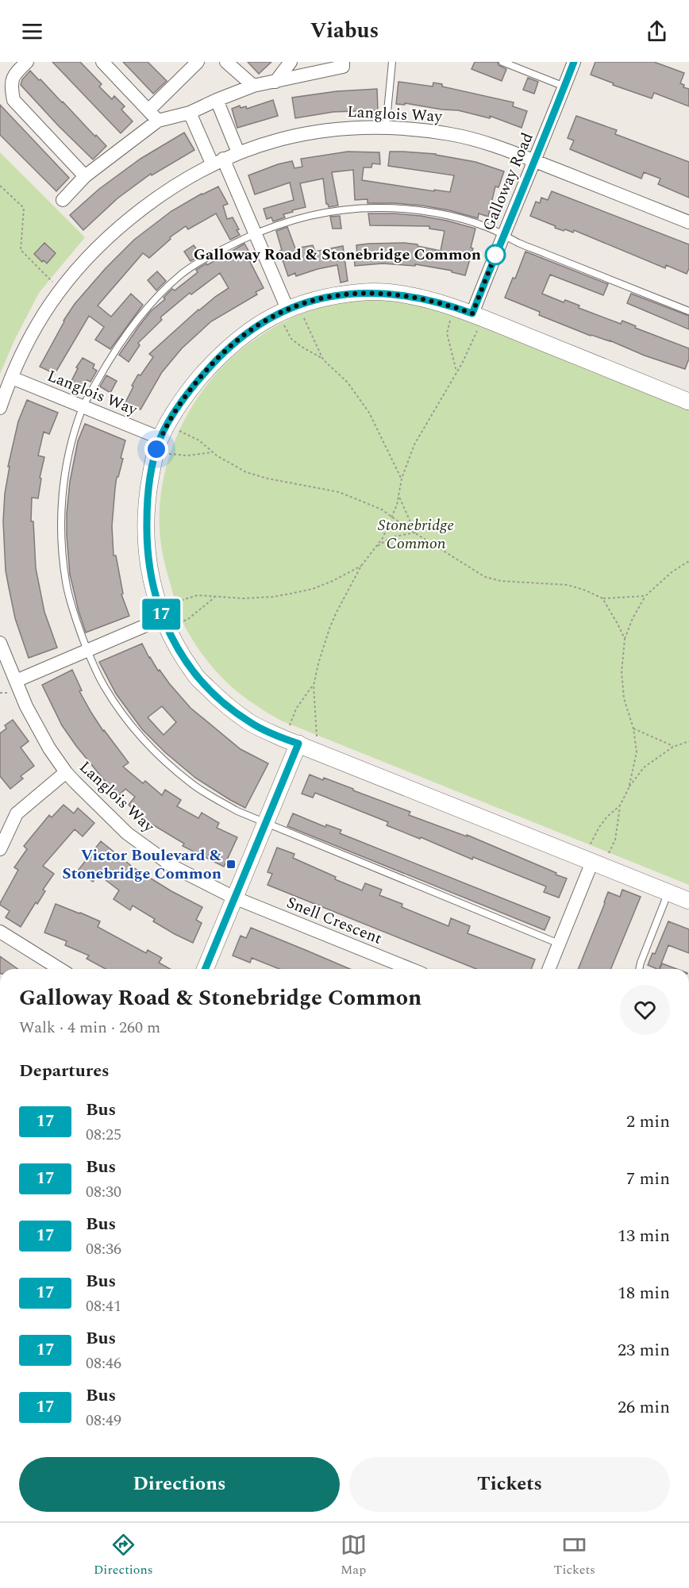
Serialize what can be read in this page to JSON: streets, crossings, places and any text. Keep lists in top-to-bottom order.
{
  "streets": {
    "street": ["Langlois Way", "Galloway Road", "Snell Crescent"]
  },
  "crossings": [
    ["Langlois Way", "Galloway Road"],
    ["Langlois Way", "Snell Crescent"]
  ],
  "parks": ["Stonebridge Common"],
  "places": {
    "other": ["Galloway Road & Stonebridge Common"],
    "transit": ["Victor Boulevard & Stonebridge Common"]
  },
  "lines": ["bus line 17"],
  "page": {
    "header": "Viabus",
    "on_map": "17",
    "heading": [
      ["Galloway Road & Stonebridge Common", "Walk · 4 min · 260 m"],
      "Departures"
    ],
    "list": [
      {
        "mark": "17",
        "name": "Bus",
        "note": "08:25",
        "value": "2 min"
      },
      {
        "mark": "17",
        "name": "Bus",
        "note": "08:30",
        "value": "7 min"
      },
      {
        "mark": "17",
        "name": "Bus",
        "note": "08:36",
        "value": "13 min"
      },
      {
        "mark": "17",
        "name": "Bus",
        "note": "08:41",
        "value": "18 min"
      },
      {
        "mark": "17",
        "name": "Bus",
        "note": "08:46",
        "value": "23 min"
      },
      {
        "mark": "17",
        "name": "Bus",
        "note": "08:49",
        "value": "26 min"
      }
    ],
    "buttons": ["Directions", "Tickets"],
    "tabs": ["Directions", "Map", "Tickets"]
  }
}
